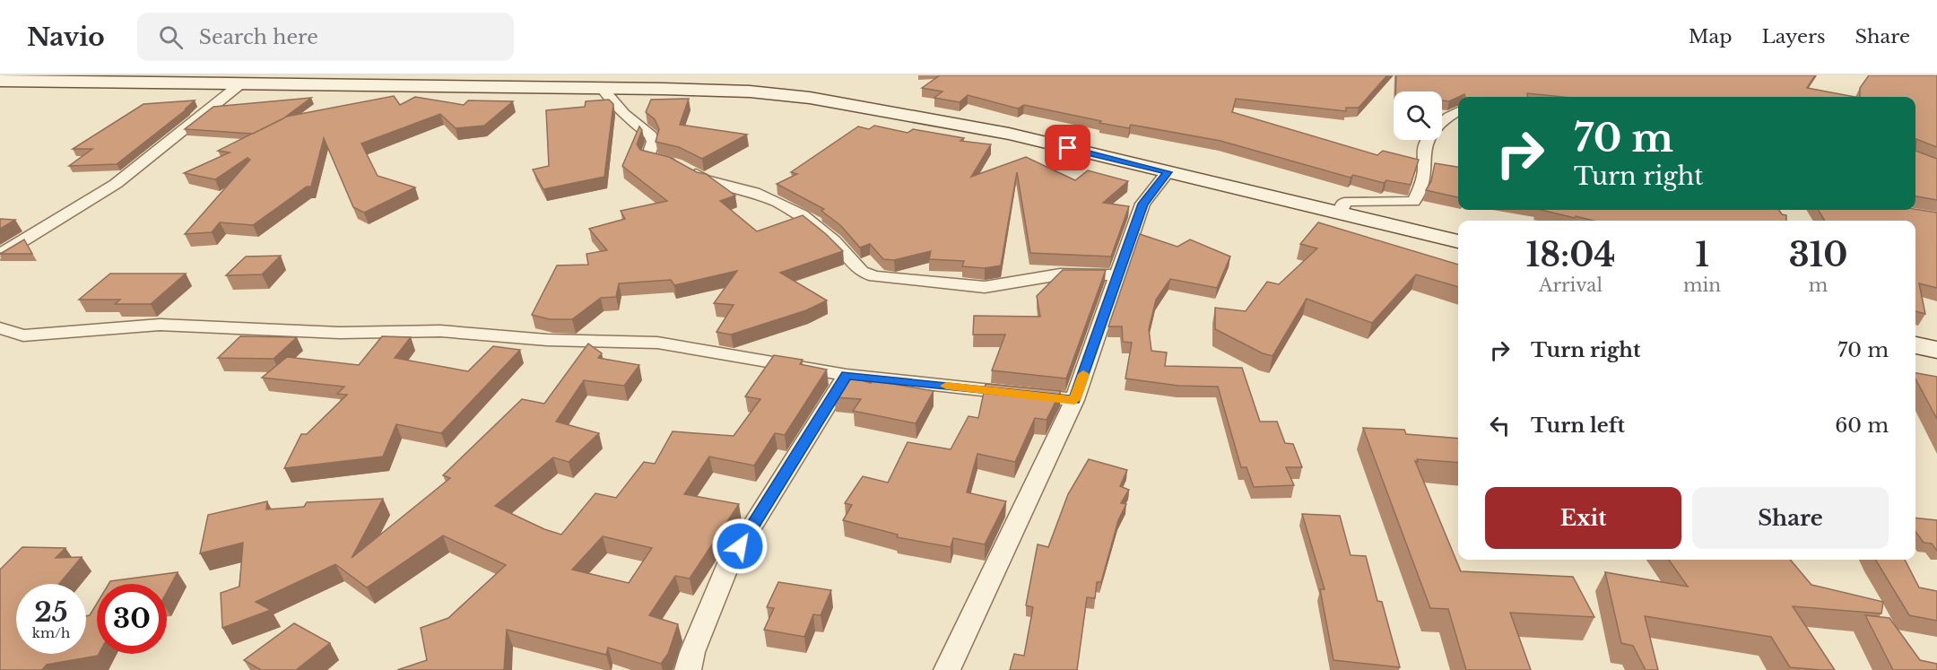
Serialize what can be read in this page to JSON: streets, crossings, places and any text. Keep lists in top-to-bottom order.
{
  "page": {
    "header": "Navio",
    "search": "Search here",
    "nav": ["Map", "Layers", "Share"],
    "turn": ["70 m", "Turn right"],
    "eta": [
      "18:04",
      "Arrival",
      "1",
      "min",
      "310",
      "m"
    ],
    "list": [
      {
        "name": "Turn right",
        "value": "70 m"
      },
      {
        "name": "Turn left",
        "value": "60 m"
      }
    ],
    "buttons": ["Exit", "Share"],
    "speed": "25 km/h",
    "limit": "30"
  }
}
